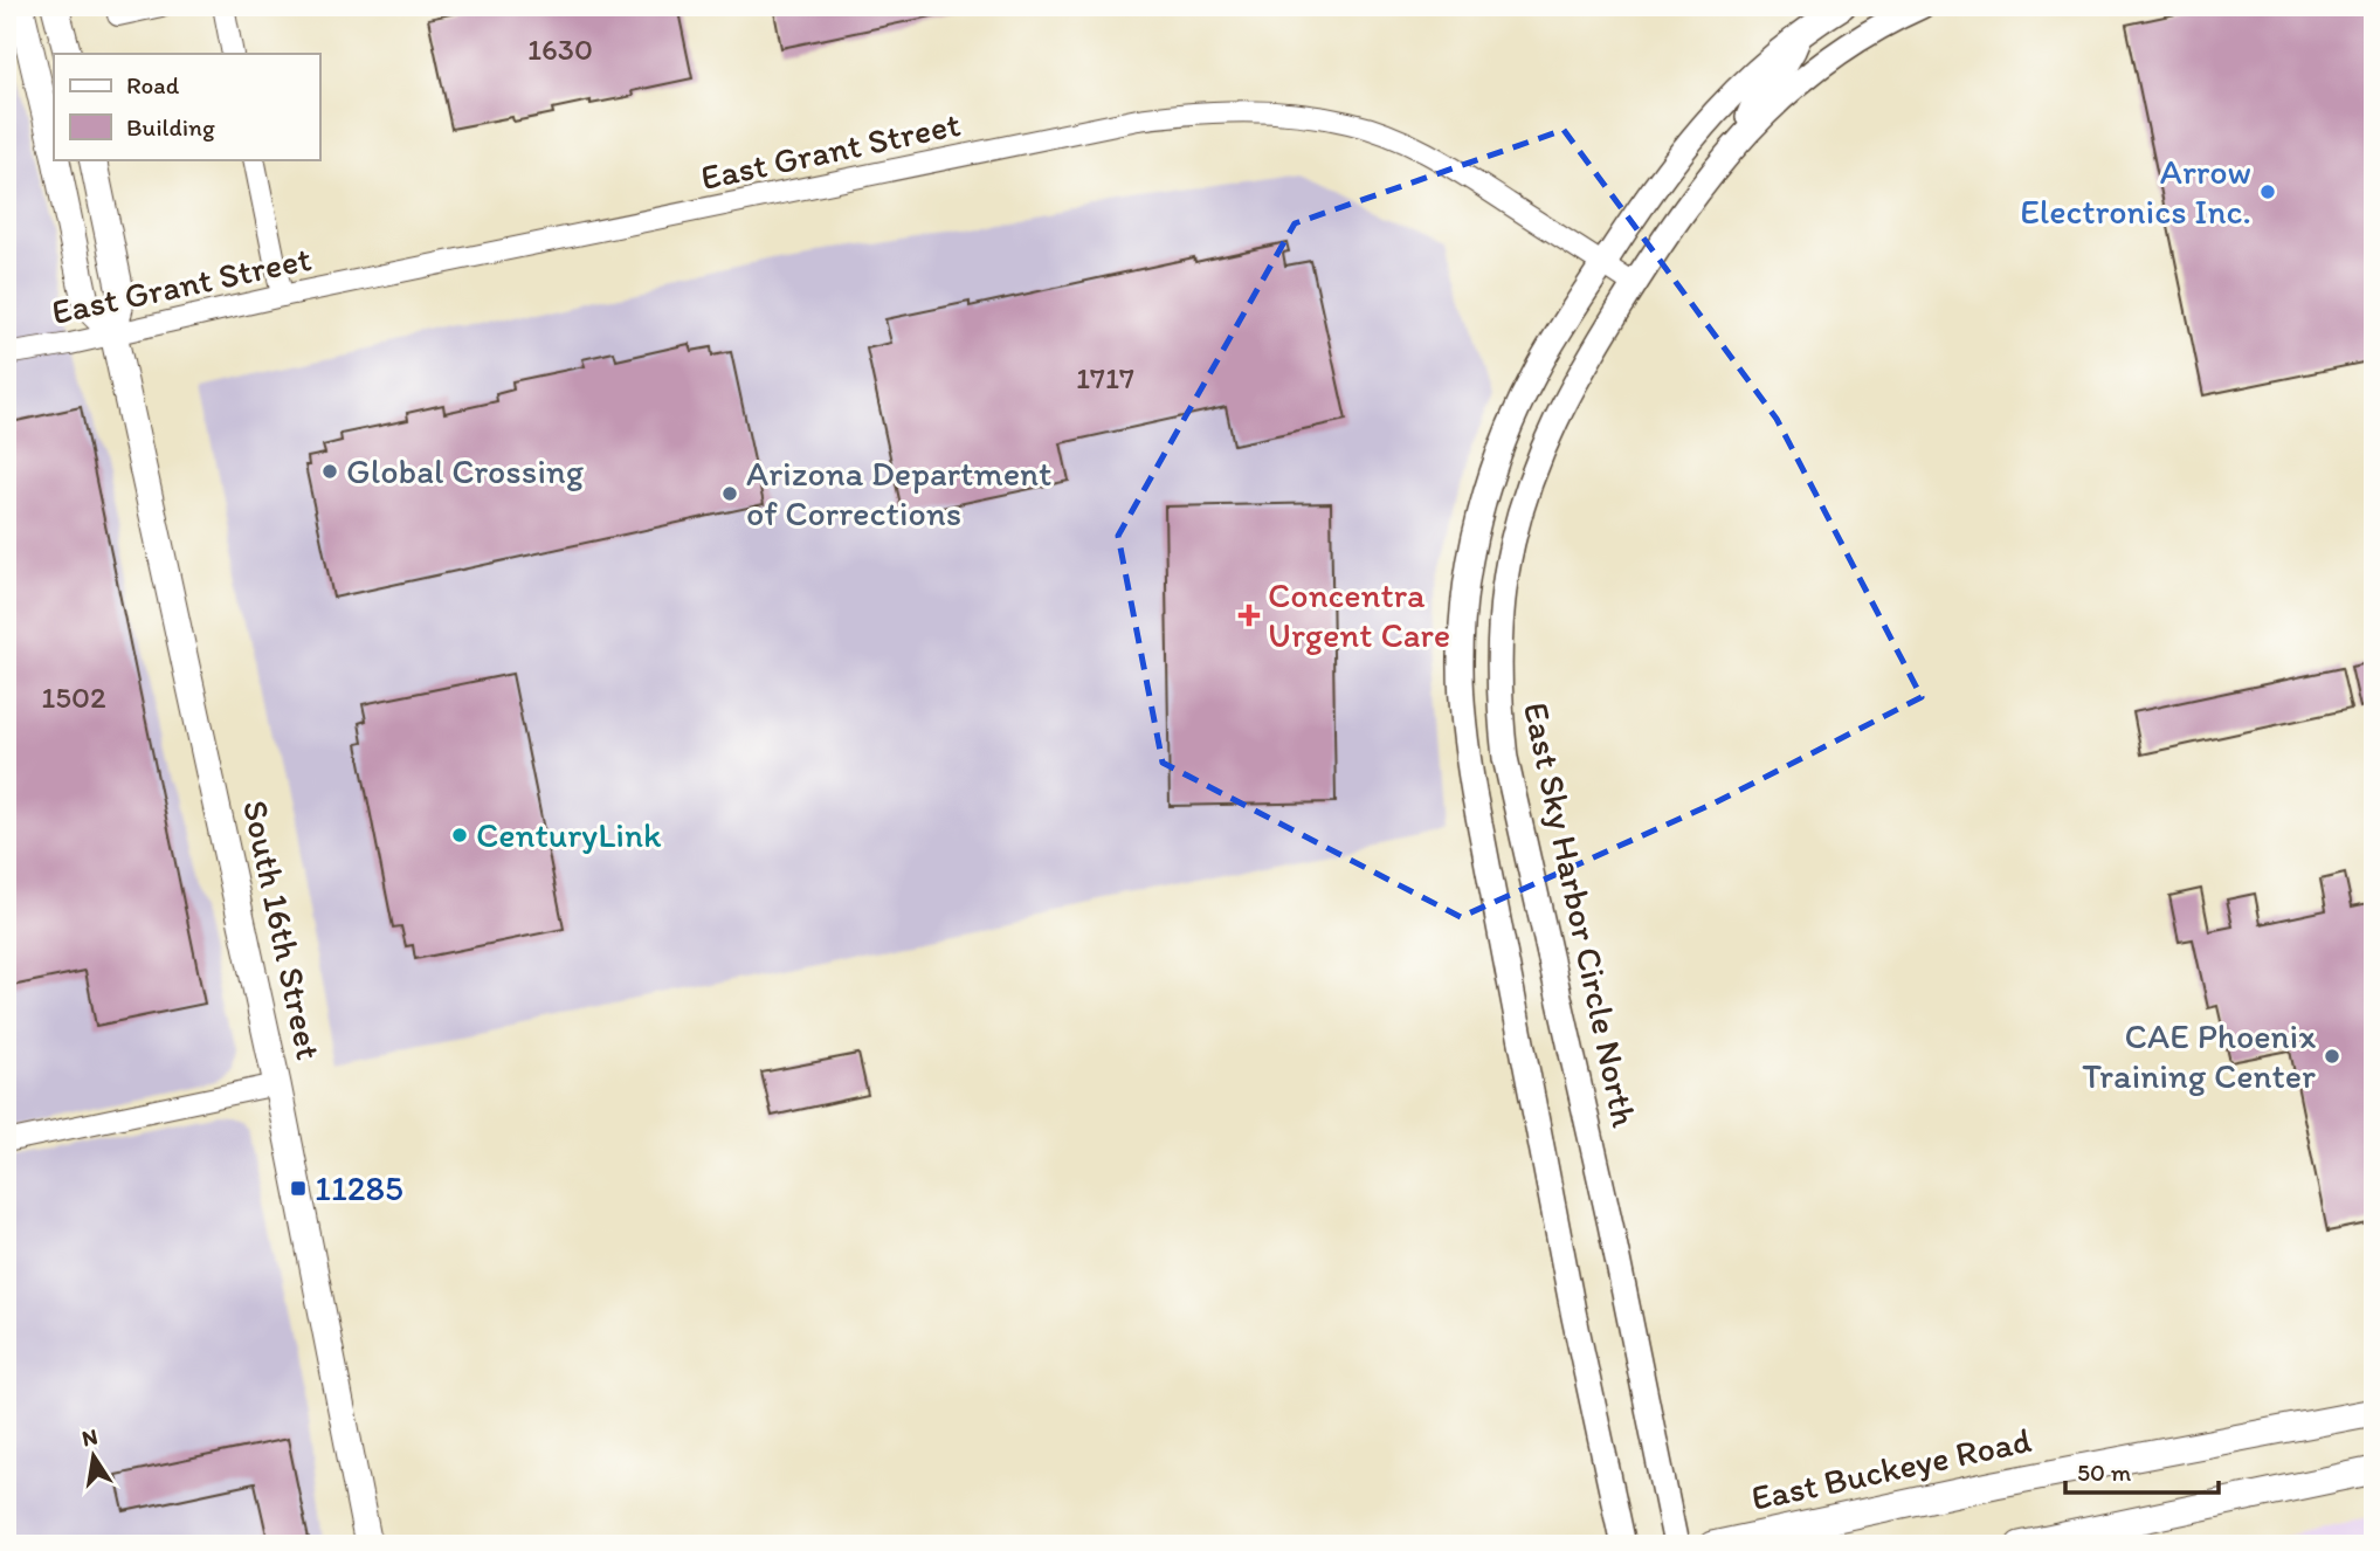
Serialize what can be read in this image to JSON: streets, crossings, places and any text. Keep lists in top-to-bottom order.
{
  "streets": {
    "main road": ["South 16th Street", "East Buckeye Road"],
    "street": ["East Grant Street", "East Sky Harbor Circle North"]
  },
  "crossings": [
    ["East Grant Street", "East Sky Harbor Circle North"],
    ["East Grant Street", "South 16th Street"]
  ],
  "places": {
    "other": [
      "Arrow Electronics Inc.",
      "Global Crossing",
      "Arizona Department of Corrections",
      "CenturyLink",
      "CAE Phoenix Training Center"
    ],
    "health": ["Concentra Urgent Care"],
    "transit": ["11285"]
  },
  "house_numbers": ["1630", "1717", "1502"],
  "legend": ["Road", "Building"],
  "scale_bar": "50 m",
  "north": "top"
}
